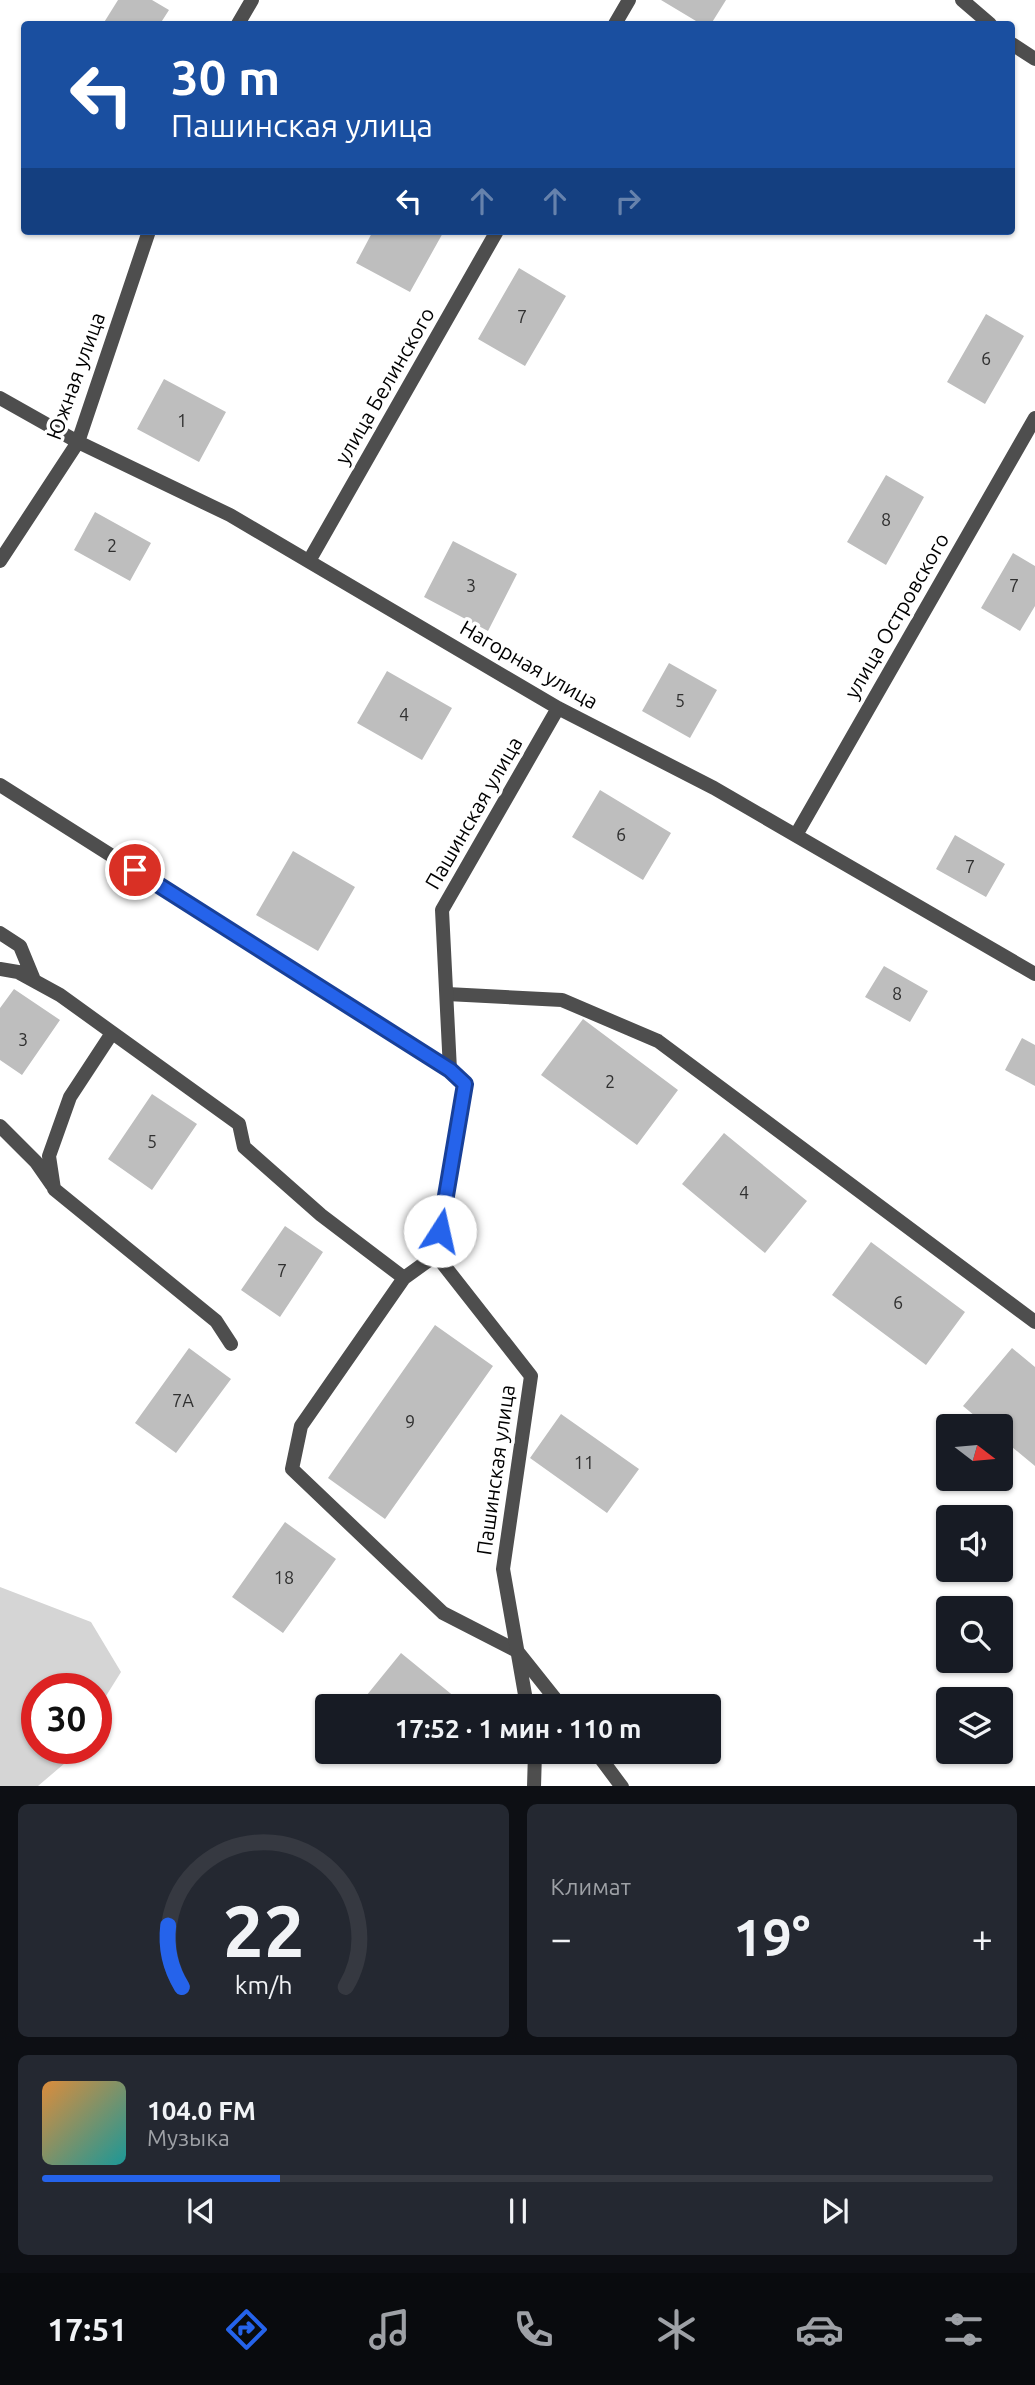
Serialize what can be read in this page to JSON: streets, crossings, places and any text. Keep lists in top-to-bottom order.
{
  "streets": {
    "street": [
      "Южная улица",
      "улица Белинского",
      "улица Островского",
      "Нагорная улица",
      "Пашинская улица"
    ]
  },
  "crossings": [
    ["Южная улица", "Нагорная улица"],
    ["улица Белинского", "Нагорная улица"],
    ["улица Островского", "Нагорная улица"],
    ["Нагорная улица", "Пашинская улица"]
  ],
  "house_numbers": [
    "7",
    "6",
    "1",
    "8",
    "2",
    "3",
    "7",
    "5",
    "4",
    "6",
    "7",
    "8",
    "3",
    "2",
    "5",
    "4",
    "7",
    "6",
    "7А",
    "9",
    "11",
    "18"
  ],
  "north": "right",
  "page": {
    "turn": ["30 m", "Пашинская улица"],
    "limit": "30",
    "trip": "17:52 · 1 мин · 110 m",
    "tile": "Климат",
    "heat": ["−", "19°", "+"],
    "song": ["104.0 FM", "Музыка"],
    "tabs": "17:51",
    "gauge": ["22", "km/h"]
  }
}
